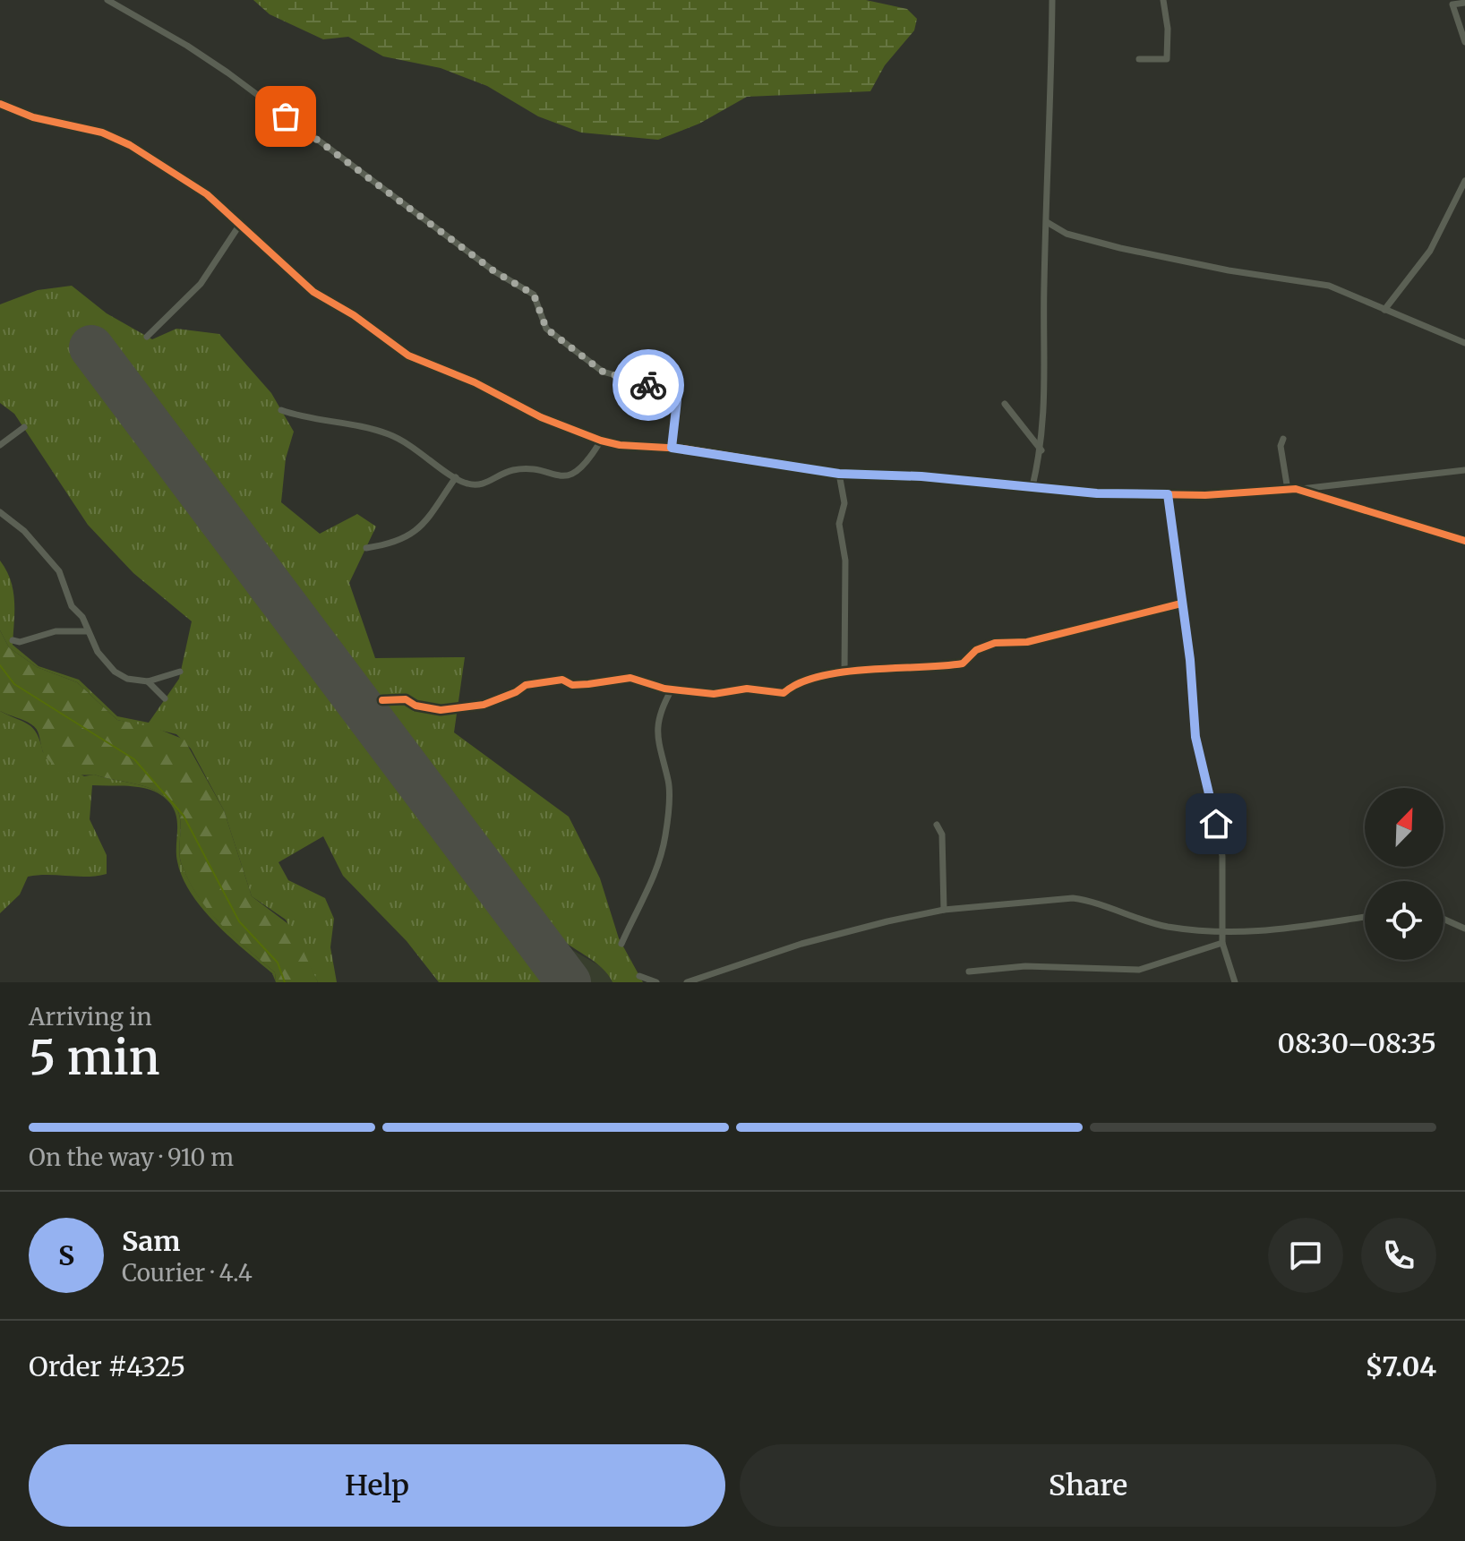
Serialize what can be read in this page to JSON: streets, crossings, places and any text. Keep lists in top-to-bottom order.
{
  "north": "top right",
  "page": {
    "heading": ["5 min", "Arriving in", "08:30–08:35"],
    "panel": [
      "Sam",
      "Courier · 4.4",
      "Order #4325",
      "$7.04"
    ],
    "bar": "On the way · 910 m",
    "round": "S",
    "buttons": ["Help", "Share"]
  }
}
